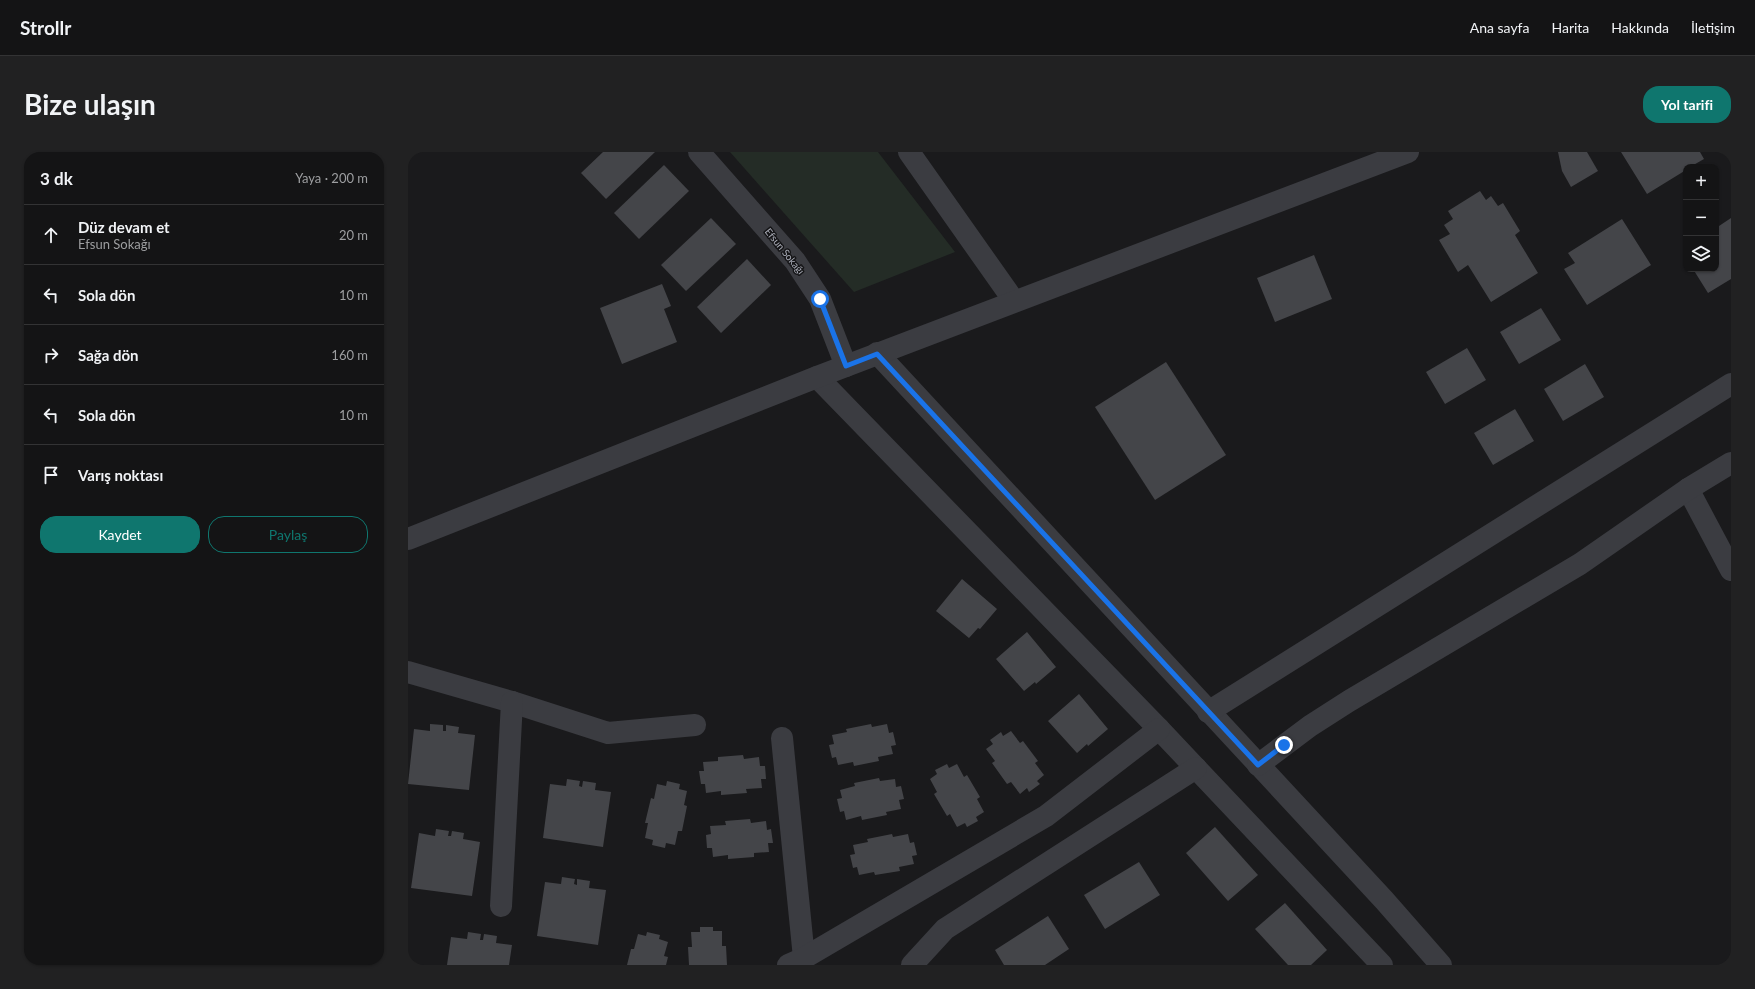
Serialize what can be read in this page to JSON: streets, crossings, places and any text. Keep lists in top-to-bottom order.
{
  "streets": {
    "street": ["Efsun Sokağı"]
  },
  "page": {
    "header": "Strollr",
    "nav": [
      "Ana sayfa",
      "Harita",
      "Hakkında",
      "İletişim"
    ],
    "buttons": [
      "Yol tarifi",
      ["Kaydet", "Paylaş"]
    ],
    "title": "Bize ulaşın",
    "heading": ["3 dk", "Yaya · 200 m"],
    "map_buttons": ["+", "−"],
    "list": [
      ["Düz devam et", "Efsun Sokağı", "20 m"],
      ["Sola dön", "10 m"],
      ["Sağa dön", "160 m"],
      ["Sola dön", "10 m"],
      "Varış noktası"
    ]
  }
}
